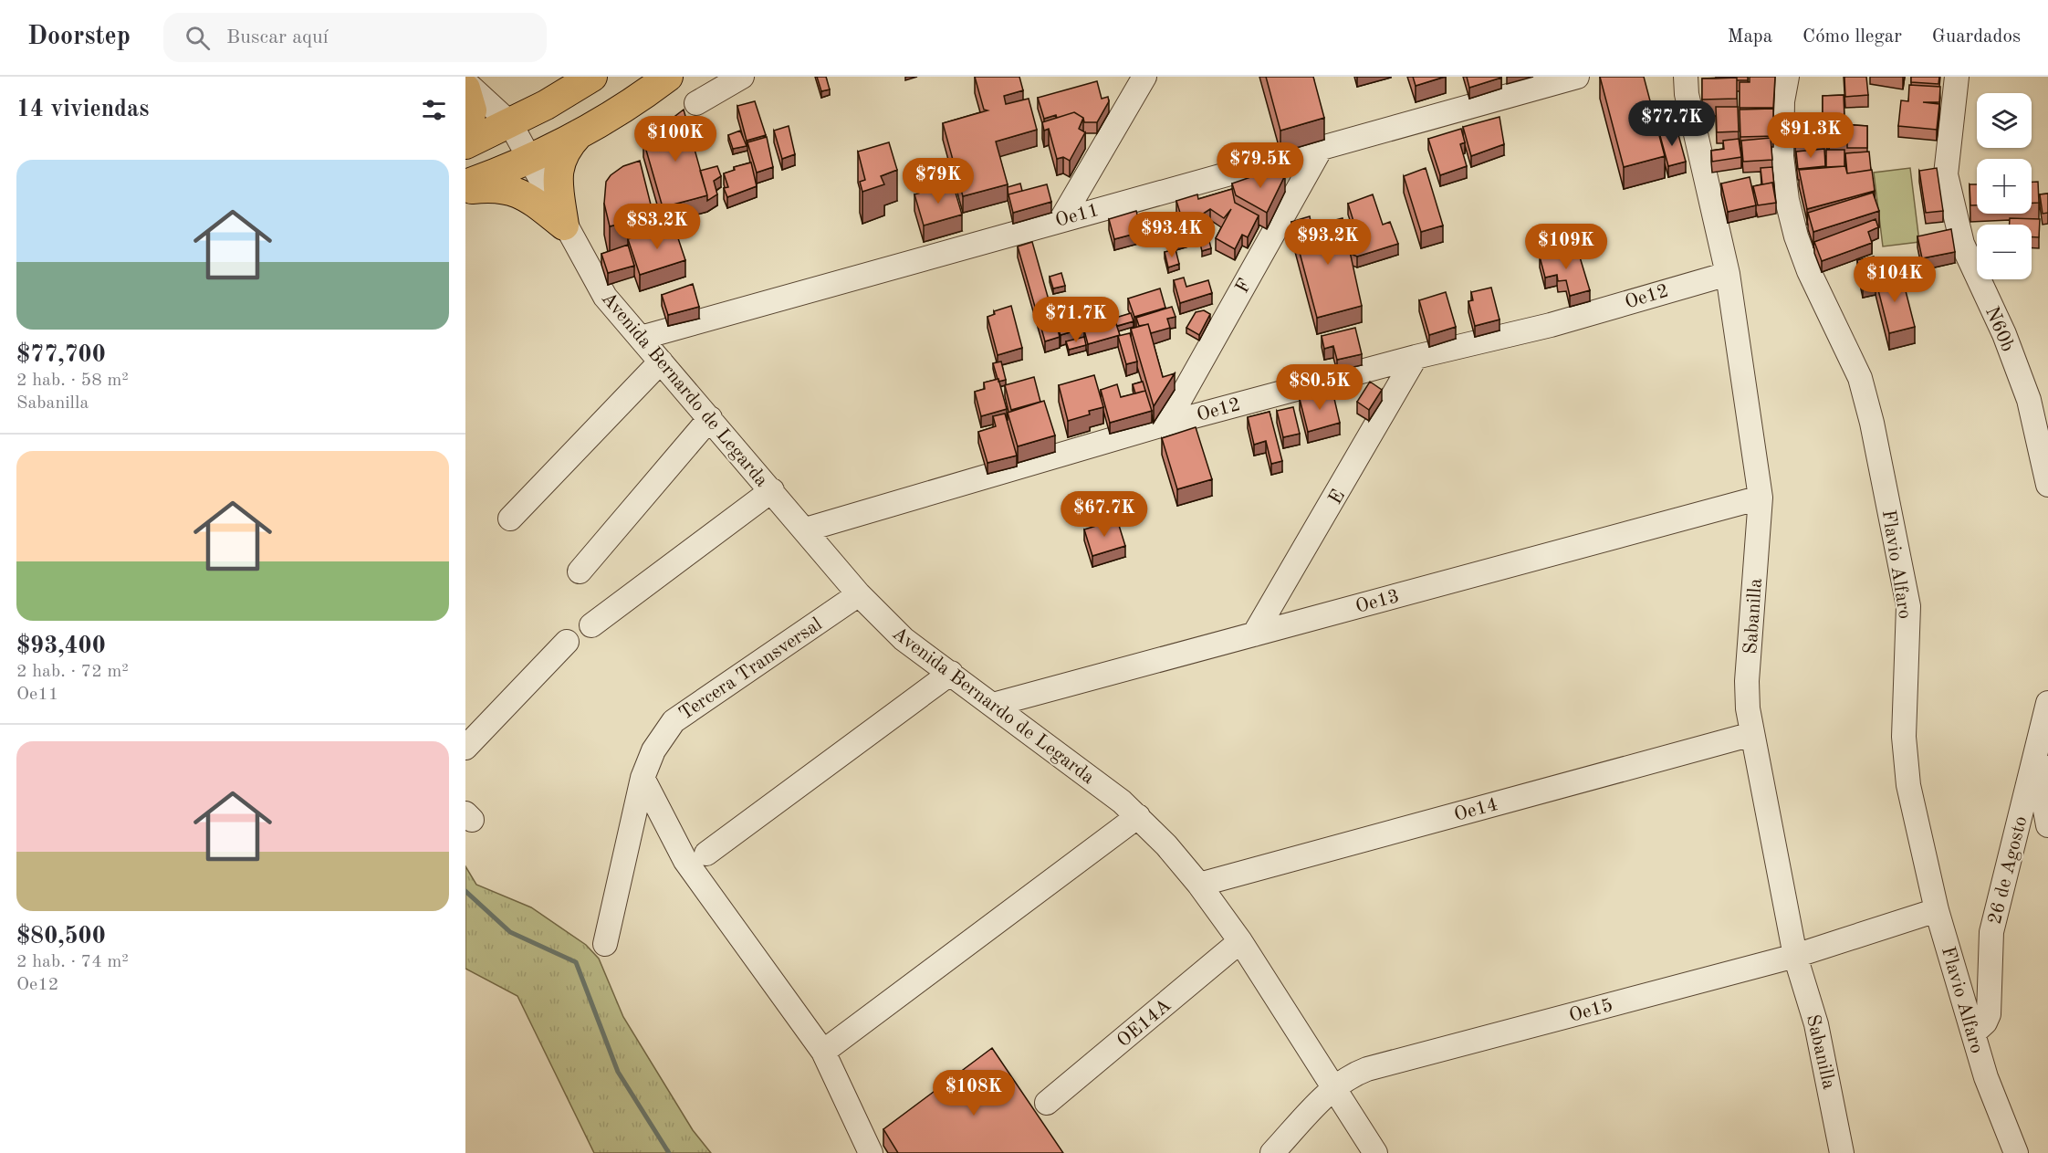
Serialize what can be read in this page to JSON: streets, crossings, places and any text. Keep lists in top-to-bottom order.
{
  "streets": {
    "street": [
      "Oe11",
      "F",
      "Oe12",
      "N60b",
      "Avenida Bernardo de Legarda",
      "E",
      "Flavio Alfaro",
      "Oe13",
      "Sabanilla",
      "Tercera Transversal",
      "Oe14",
      "26 de Agosto",
      "Oe15",
      "OE14A"
    ]
  },
  "crossings": [
    ["Oe11", "F"],
    ["Oe11", "Avenida Bernardo de Legarda"],
    ["F", "Oe12"],
    ["Oe12", "Avenida Bernardo de Legarda"],
    ["Oe12", "E"],
    ["Oe12", "Sabanilla"],
    ["Avenida Bernardo de Legarda", "Oe13"],
    ["Avenida Bernardo de Legarda", "Tercera Transversal"],
    ["Avenida Bernardo de Legarda", "Oe14"],
    ["Avenida Bernardo de Legarda", "Oe15"],
    ["Avenida Bernardo de Legarda", "OE14A"],
    ["E", "Oe13"],
    ["Flavio Alfaro", "26 de Agosto"],
    ["Flavio Alfaro", "Oe15"],
    ["Oe13", "Sabanilla"],
    ["Sabanilla", "Oe14"],
    ["Sabanilla", "Oe15"]
  ],
  "page": {
    "header": "Doorstep",
    "search": "Buscar aquí",
    "nav": ["Mapa", "Cómo llegar", "Guardados"],
    "heading": "14 viviendas",
    "map_buttons": ["+", "−"],
    "price": [
      "$77.7K",
      "$91.3K",
      "$100K",
      "$79.5K",
      "$79K",
      "$83.2K",
      "$93.4K",
      "$93.2K",
      "$109K",
      "$104K",
      "$71.7K",
      "$80.5K",
      "$67.7K",
      "$108K"
    ],
    "list": [
      {
        "name": "$77,700",
        "note": "2 hab. · 58 m² · Sabanilla"
      },
      {
        "name": "$93,400",
        "note": "2 hab. · 72 m² · Oe11"
      },
      {
        "name": "$80,500",
        "note": "2 hab. · 74 m² · Oe12"
      }
    ]
  }
}
